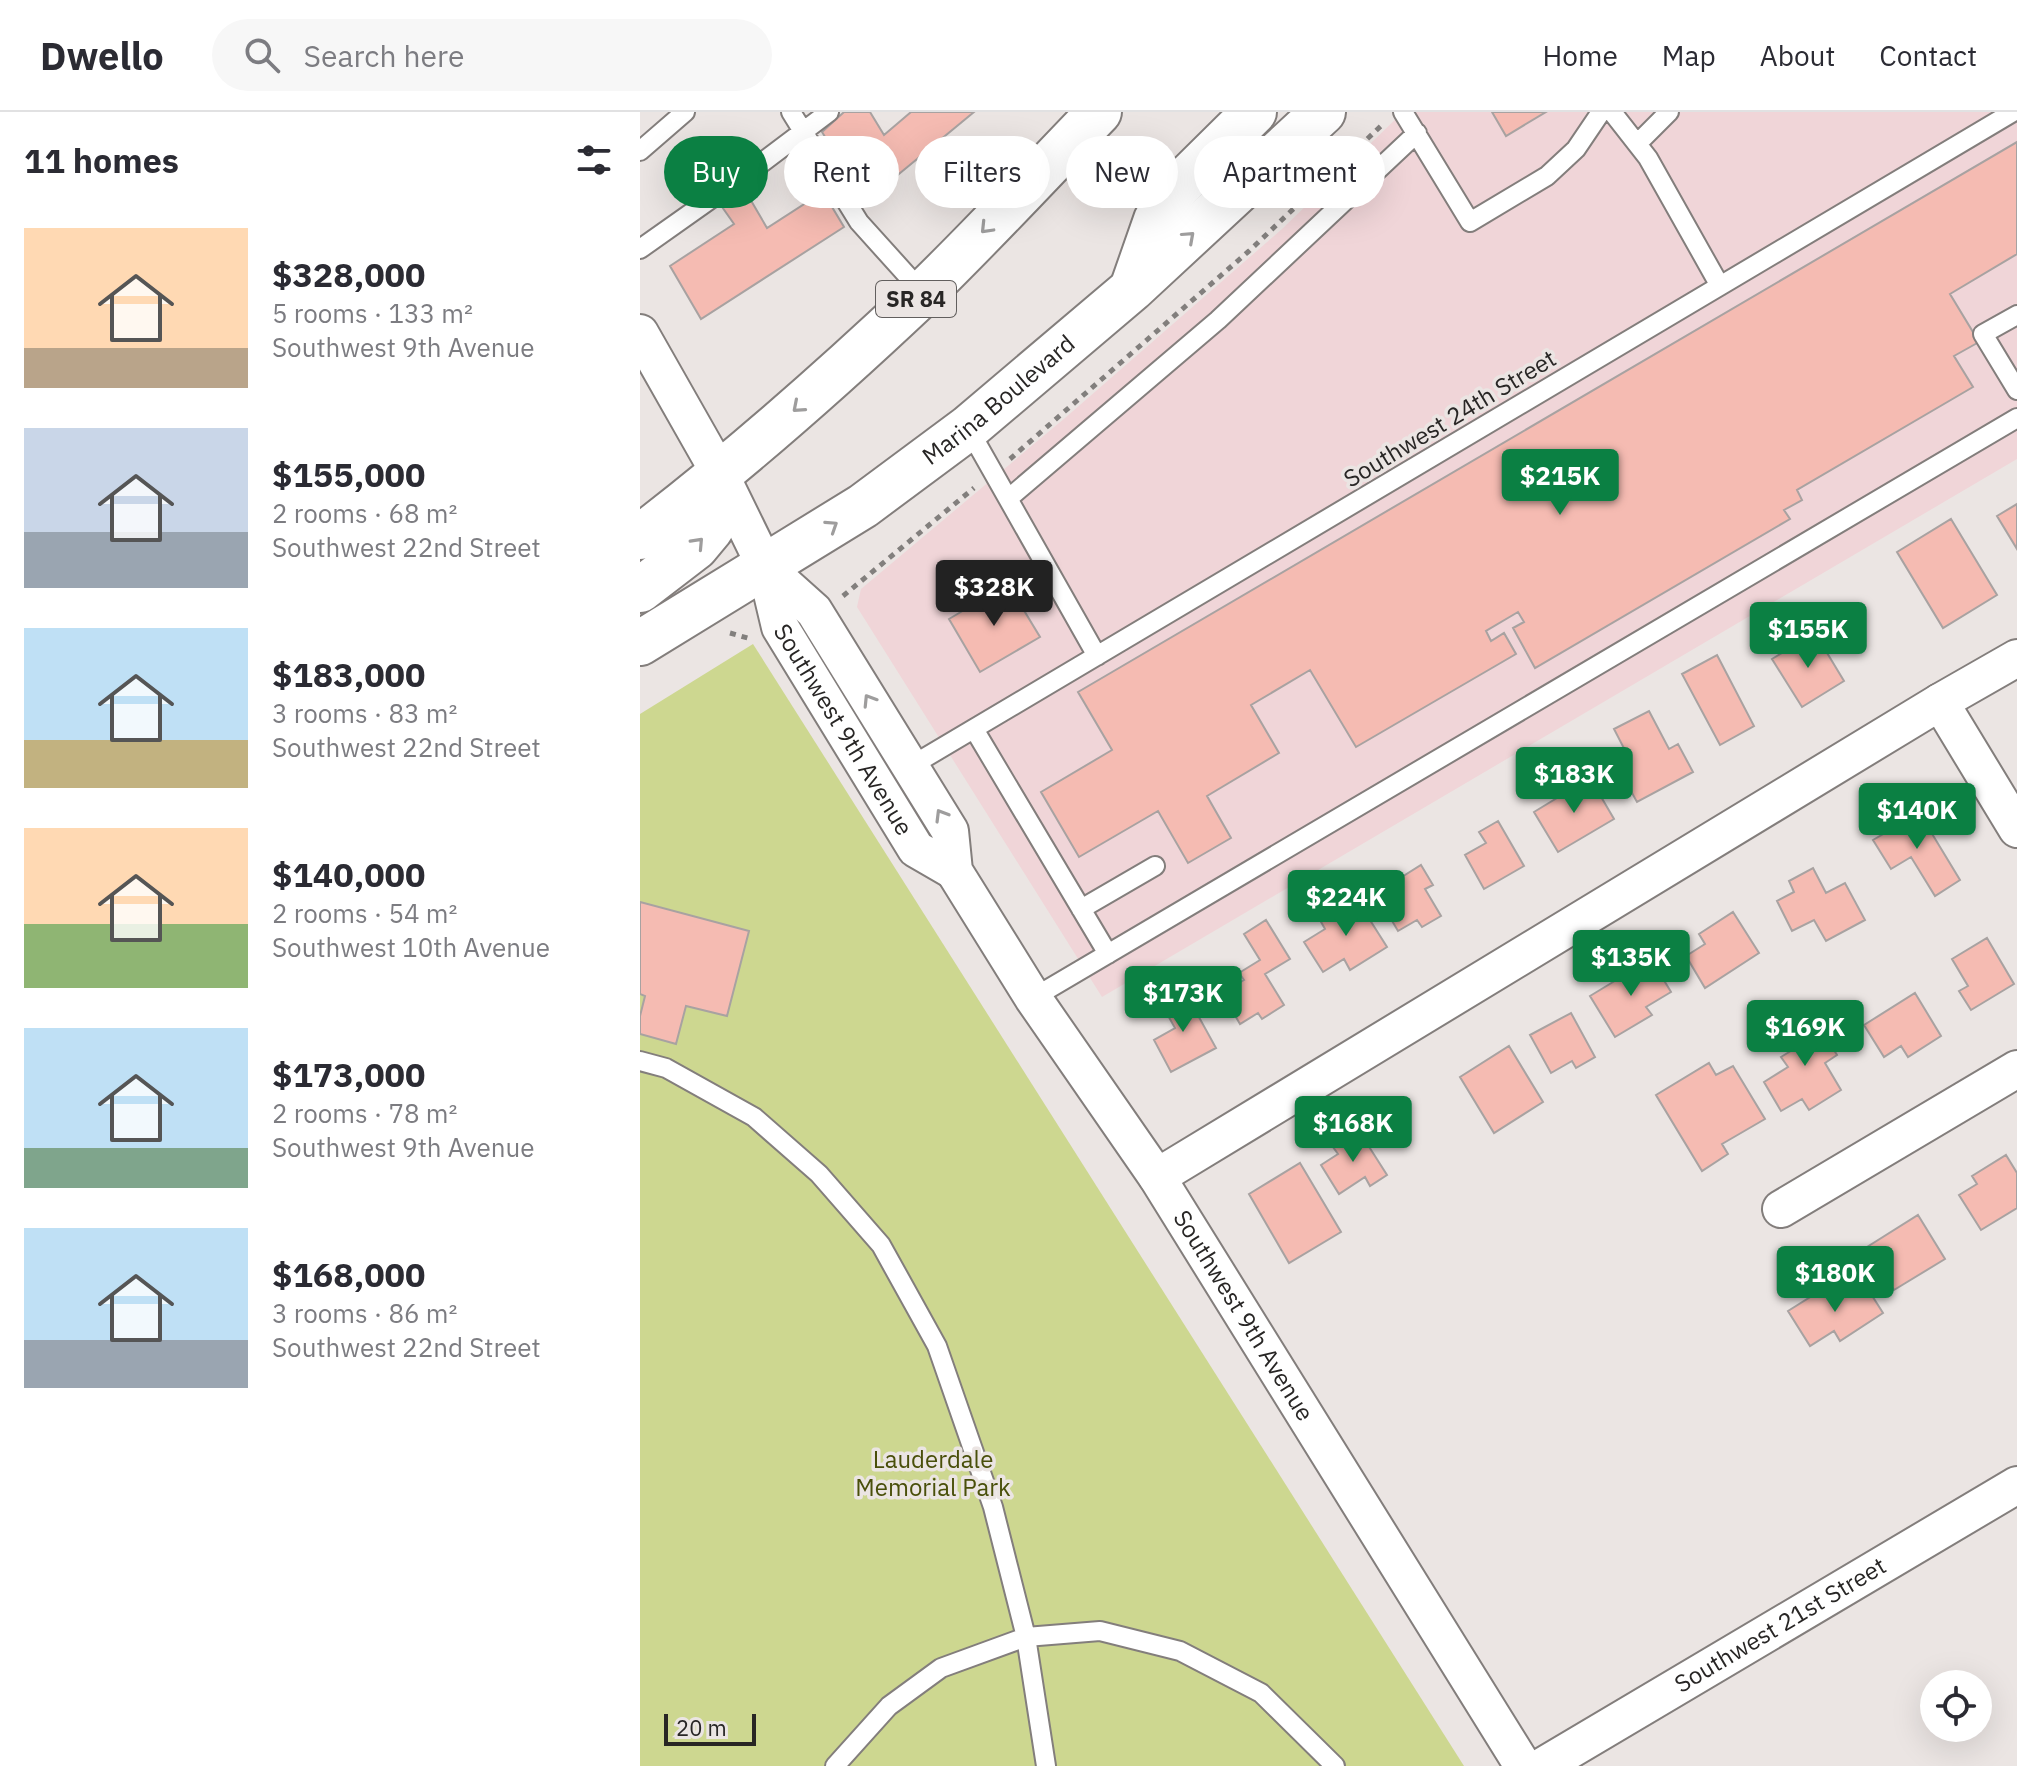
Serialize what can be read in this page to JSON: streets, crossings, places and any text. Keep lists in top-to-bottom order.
{
  "streets": {
    "main road": ["SR 84", "Marina Boulevard"],
    "street": ["Southwest 9th Avenue", "Southwest 21st Street"],
    "lane": ["Southwest 24th Street"]
  },
  "crossings": [
    ["SR 84", "Southwest 9th Avenue"],
    ["Marina Boulevard", "Southwest 9th Avenue"],
    ["Southwest 24th Street", "Southwest 9th Avenue"]
  ],
  "parks": ["Lauderdale Memorial Park"],
  "scale_bar": "20 m",
  "page": {
    "header": "Dwello",
    "search": "Search here",
    "nav": [
      "Home",
      "Map",
      "About",
      "Contact"
    ],
    "heading": "11 homes",
    "chip": [
      "Buy",
      "Rent",
      "Filters",
      "New",
      "Apartment"
    ],
    "list": [
      {
        "name": "$328,000",
        "note": "5 rooms · 133 m² · Southwest 9th Avenue"
      },
      {
        "name": "$155,000",
        "note": "2 rooms · 68 m² · Southwest 22nd Street"
      },
      {
        "name": "$183,000",
        "note": "3 rooms · 83 m² · Southwest 22nd Street"
      },
      {
        "name": "$140,000",
        "note": "2 rooms · 54 m² · Southwest 10th Avenue"
      },
      {
        "name": "$173,000",
        "note": "2 rooms · 78 m² · Southwest 9th Avenue"
      },
      {
        "name": "$168,000",
        "note": "3 rooms · 86 m² · Southwest 22nd Street"
      }
    ],
    "price": [
      "$215K",
      "$328K",
      "$155K",
      "$183K",
      "$140K",
      "$224K",
      "$135K",
      "$173K",
      "$169K",
      "$168K",
      "$180K"
    ],
    "scale": "20 m"
  }
}
